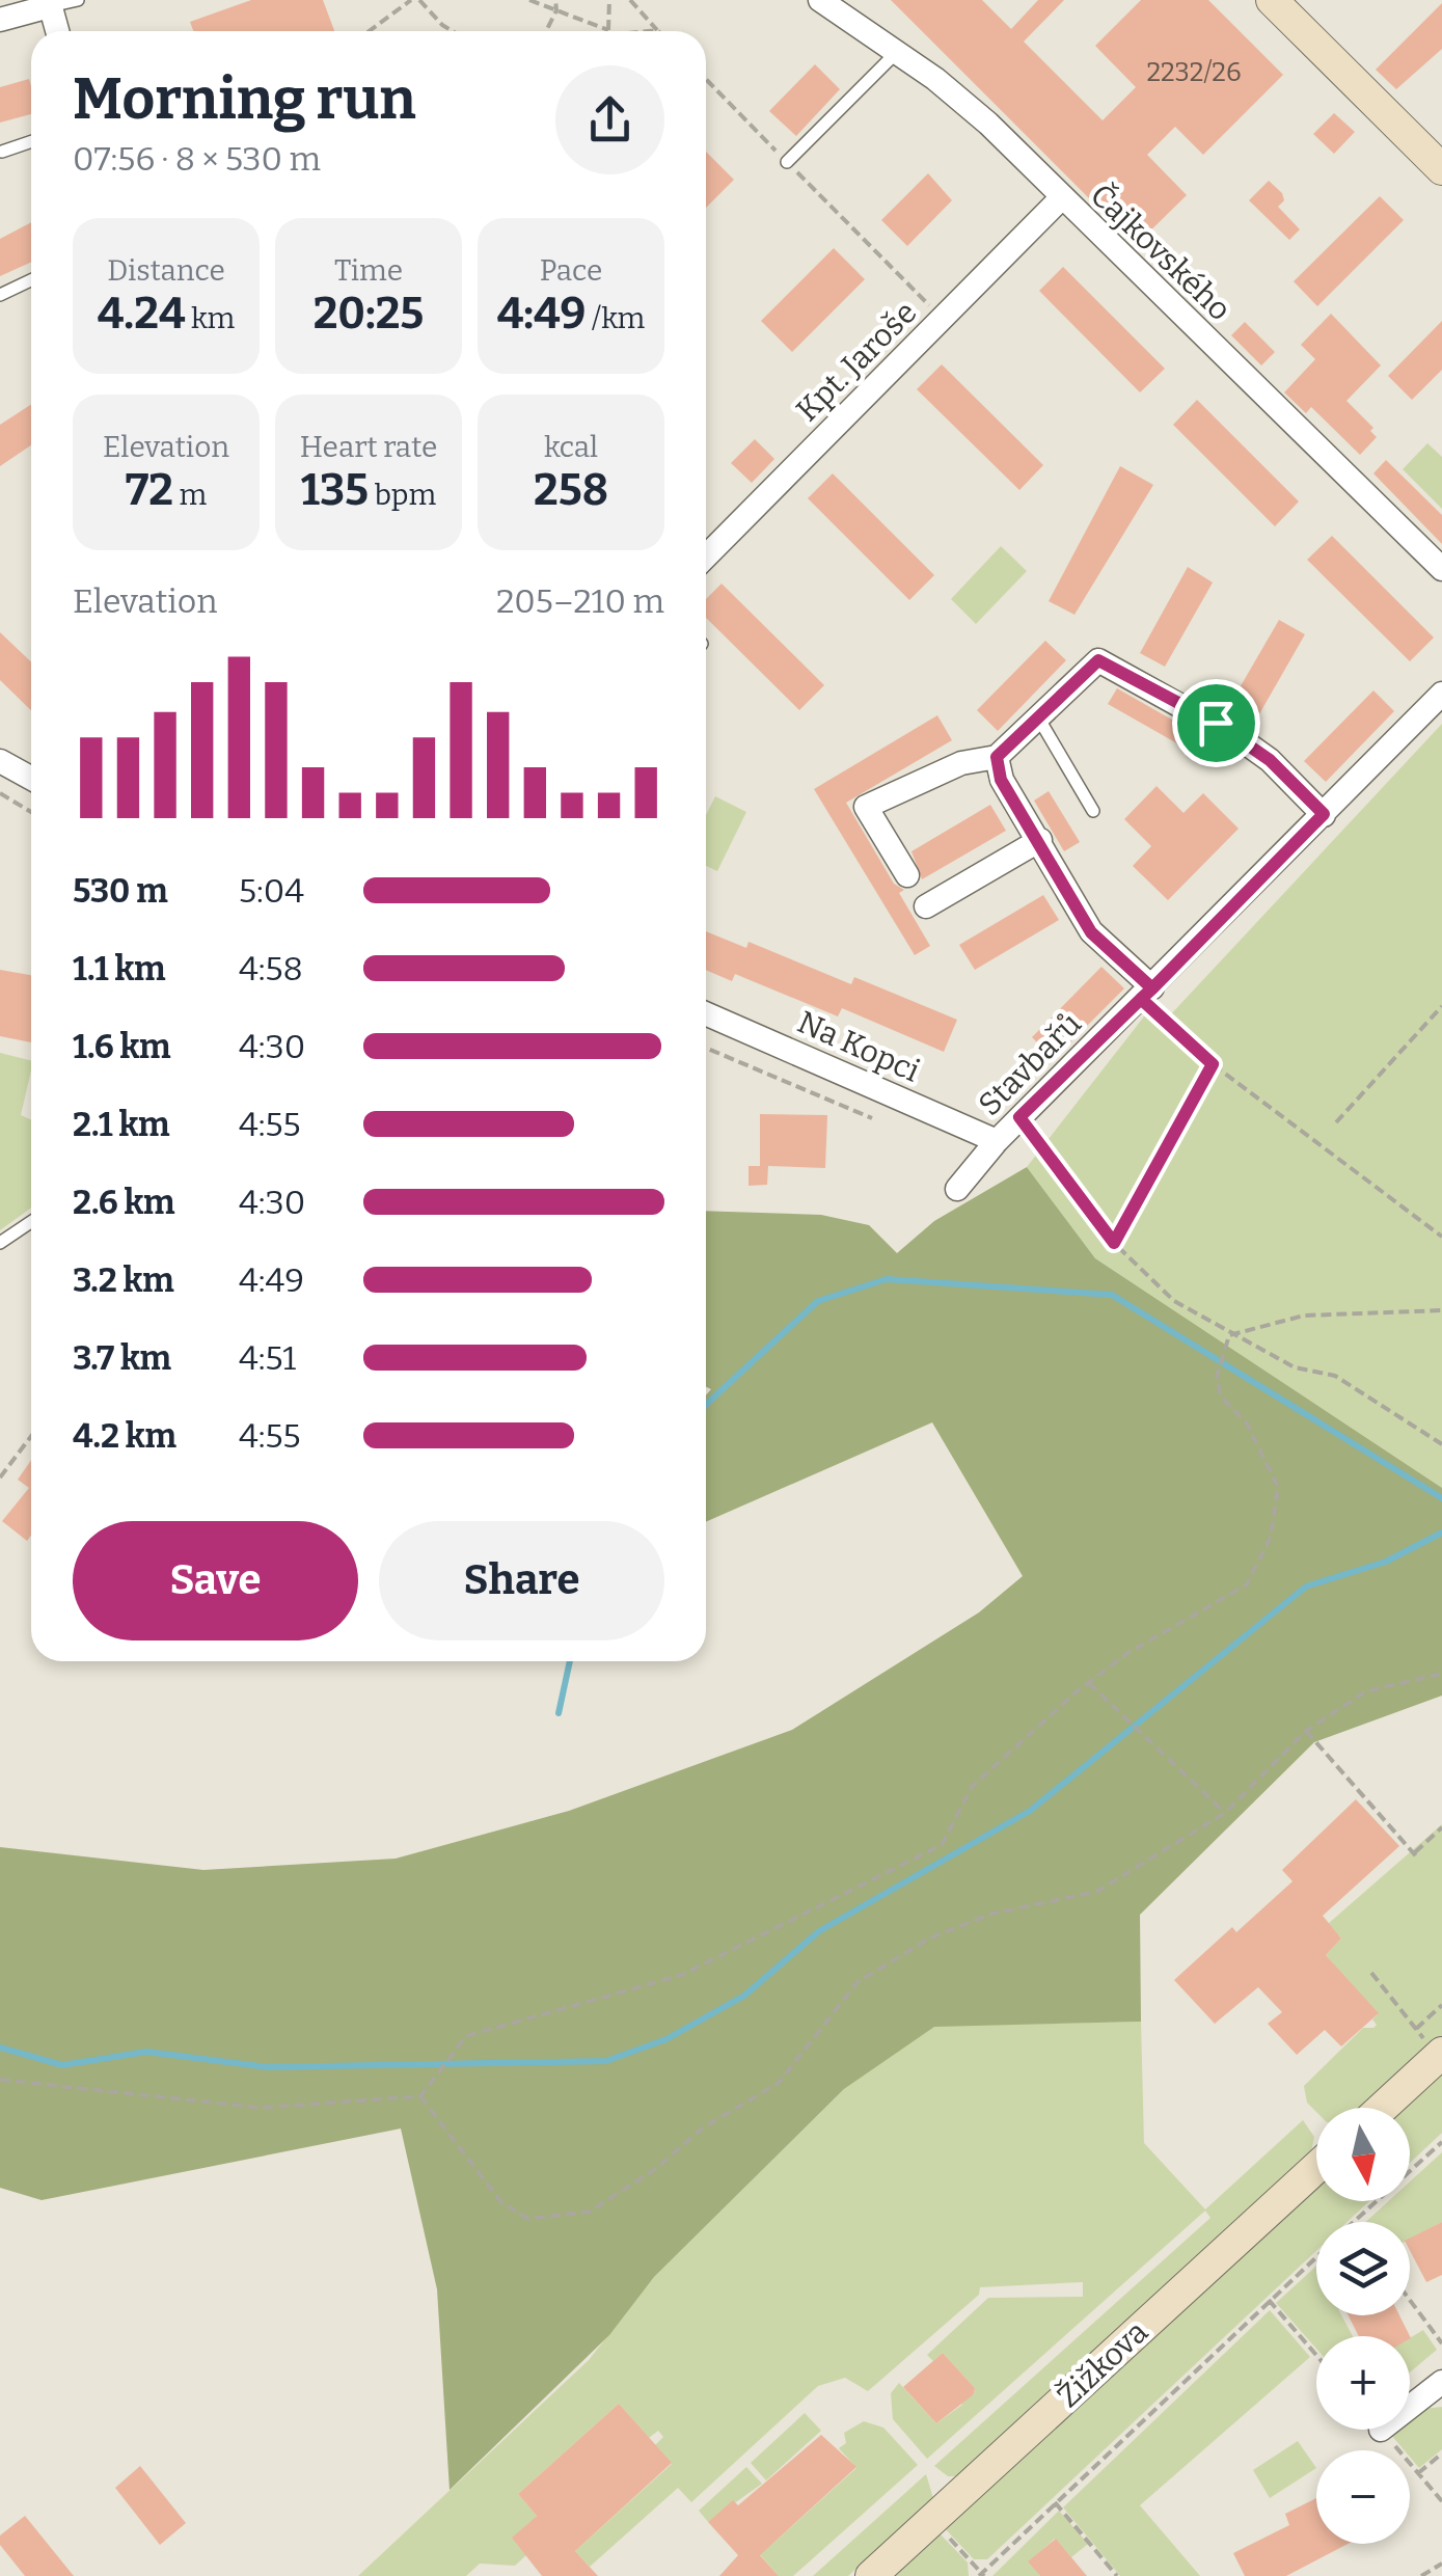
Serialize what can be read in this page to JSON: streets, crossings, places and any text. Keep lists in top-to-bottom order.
{
  "streets": {
    "street": [
      "Čajkovského",
      "Kpt. Jaroše",
      "Na Kopci",
      "Stavbařů",
      "Žižkova"
    ]
  },
  "crossings": [
    ["Čajkovského", "Kpt. Jaroše"],
    ["Na Kopci", "Stavbařů"]
  ],
  "house_numbers": ["2232/26"],
  "north": "bottom",
  "page": {
    "heading": ["Morning run", "07:56 · 8 × 530 m"],
    "stats": [
      ["Distance", "4.24 km"],
      ["Time", "20:25"],
      ["Pace", "4:49 /km"],
      ["Elevation", "72 m"],
      ["Heart rate", "135 bpm"],
      ["kcal", "258"]
    ],
    "chart": ["Elevation", "205–210 m"],
    "list": [
      {
        "name": "530 m",
        "note": "5:04"
      },
      {
        "name": "1.1 km",
        "note": "4:58"
      },
      {
        "name": "1.6 km",
        "note": "4:30"
      },
      {
        "name": "2.1 km",
        "note": "4:55"
      },
      {
        "name": "2.6 km",
        "note": "4:30"
      },
      {
        "name": "3.2 km",
        "note": "4:49"
      },
      {
        "name": "3.7 km",
        "note": "4:51"
      },
      {
        "name": "4.2 km",
        "note": "4:55"
      }
    ],
    "buttons": ["Save", "Share"],
    "map_buttons": ["+", "−"]
  }
}
